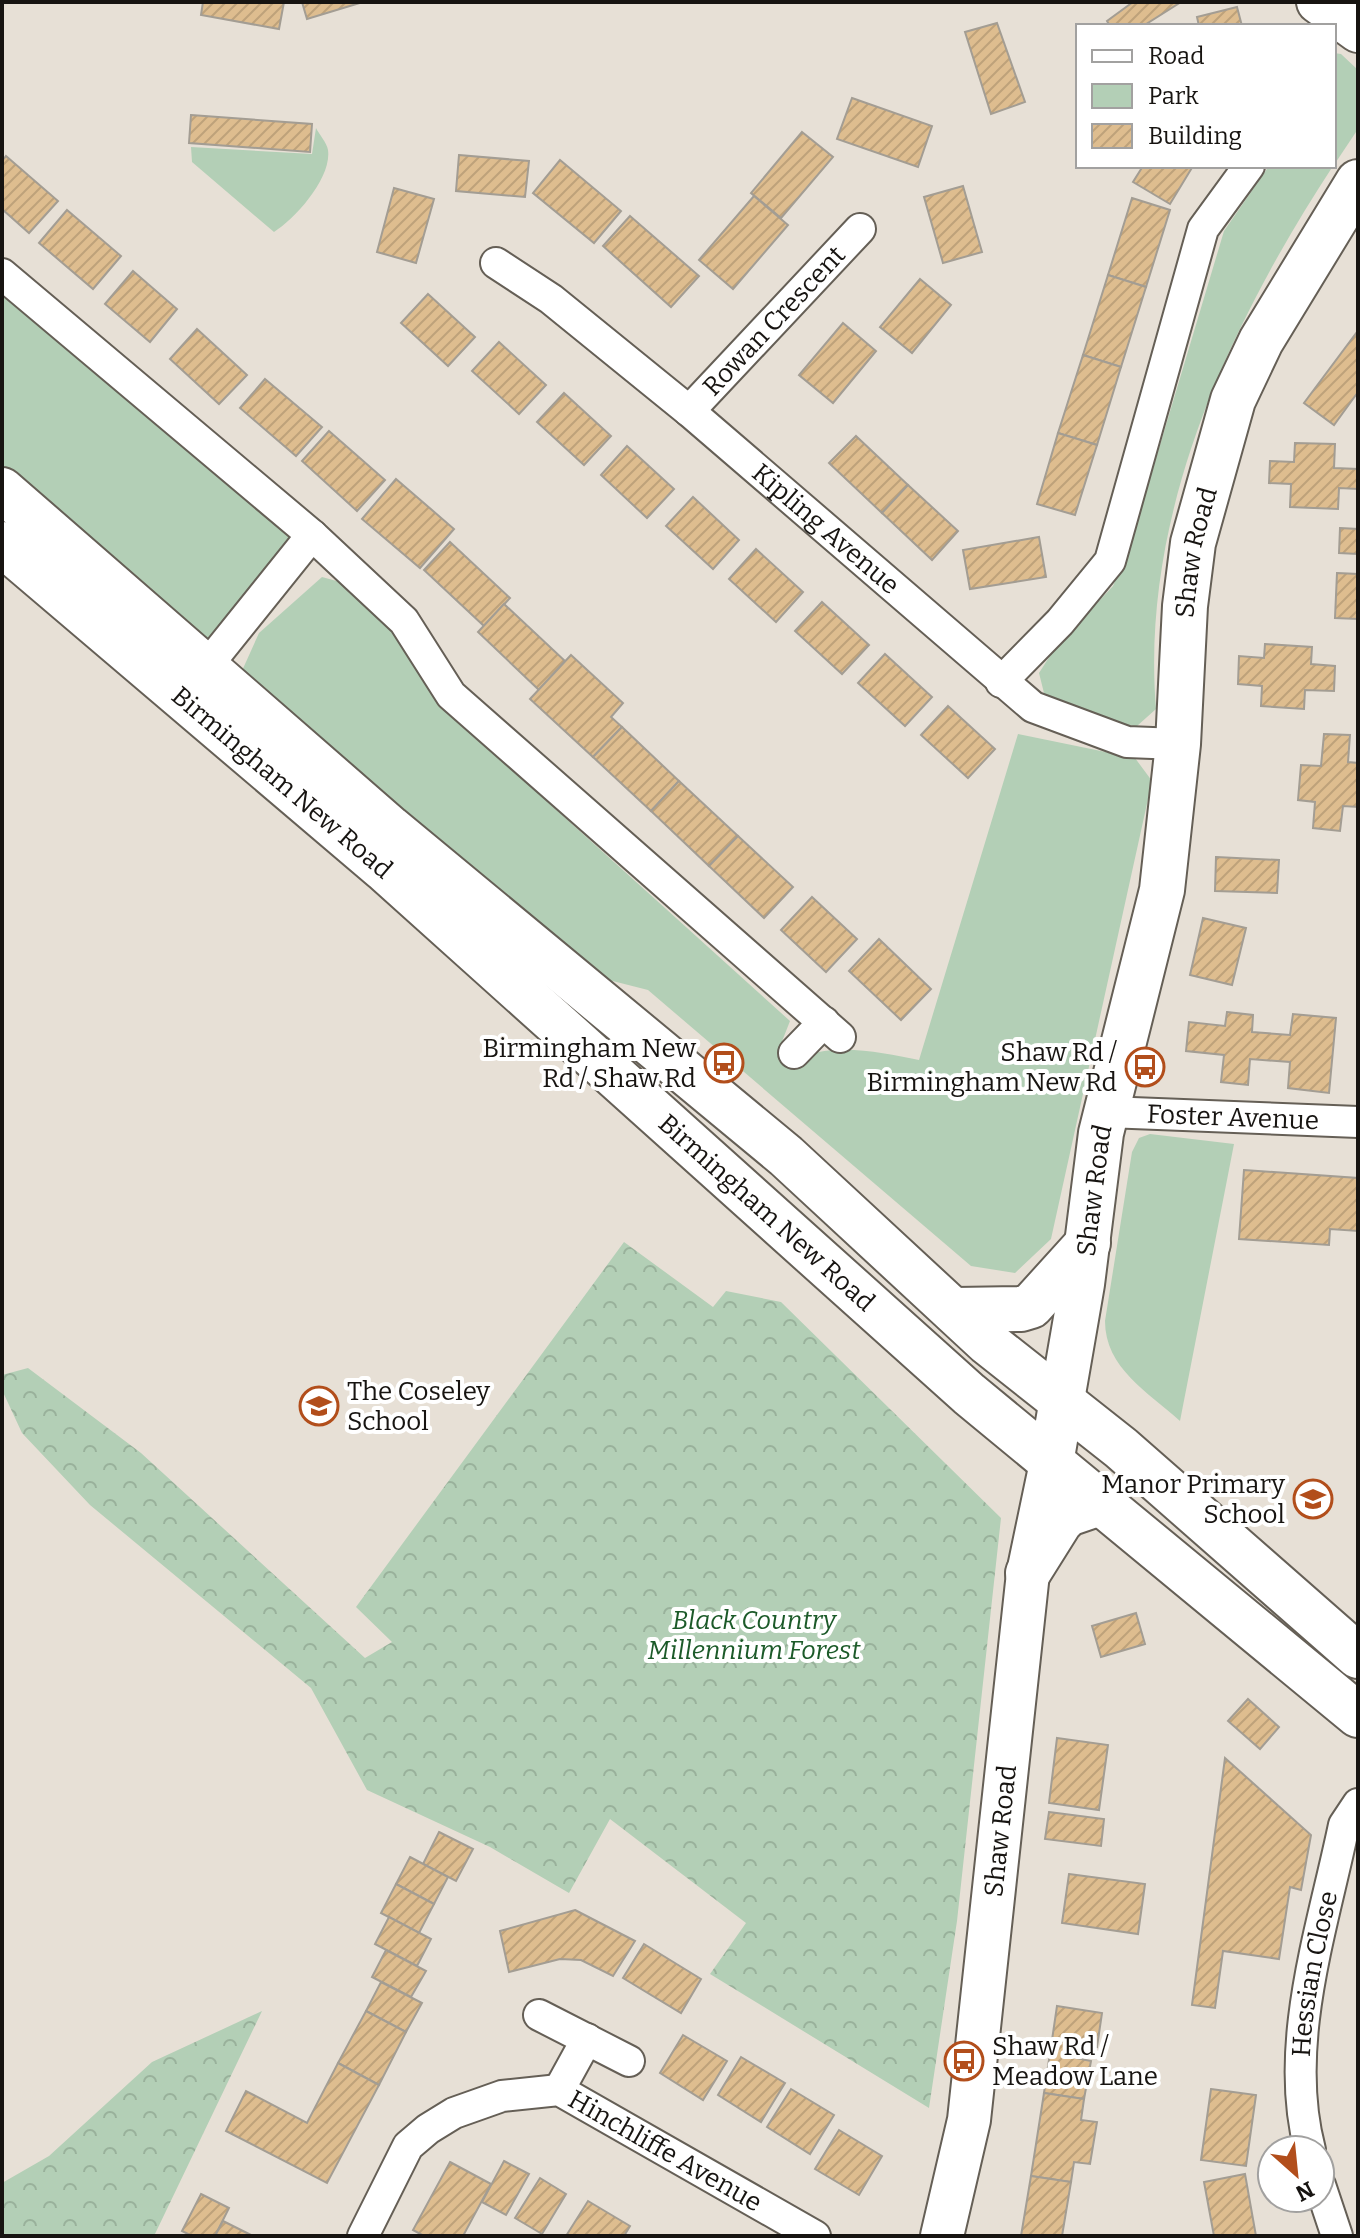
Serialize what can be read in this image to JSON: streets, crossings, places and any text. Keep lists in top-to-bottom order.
{
  "streets": {
    "main road": ["Shaw Road", "Birmingham New Road"],
    "street": [
      "Rowan Crescent",
      "Kipling Avenue",
      "Foster Avenue",
      "Hessian Close",
      "Hinchliffe Avenue"
    ]
  },
  "crossings": [
    ["Rowan Crescent", "Kipling Avenue"],
    ["Kipling Avenue", "Shaw Road"],
    ["Shaw Road", "Birmingham New Road"],
    ["Shaw Road", "Foster Avenue"]
  ],
  "parks": ["Black Country Millennium Forest"],
  "places": {
    "bus stop": ["Birmingham New Rd / Shaw Rd", "Shaw Rd / Birmingham New Rd", "Shaw Rd / Meadow Lane"],
    "school or university": ["The Coseley School", "Manor Primary School"]
  },
  "legend": ["Road", "Park", "Building"],
  "north": "bottom right"
}
